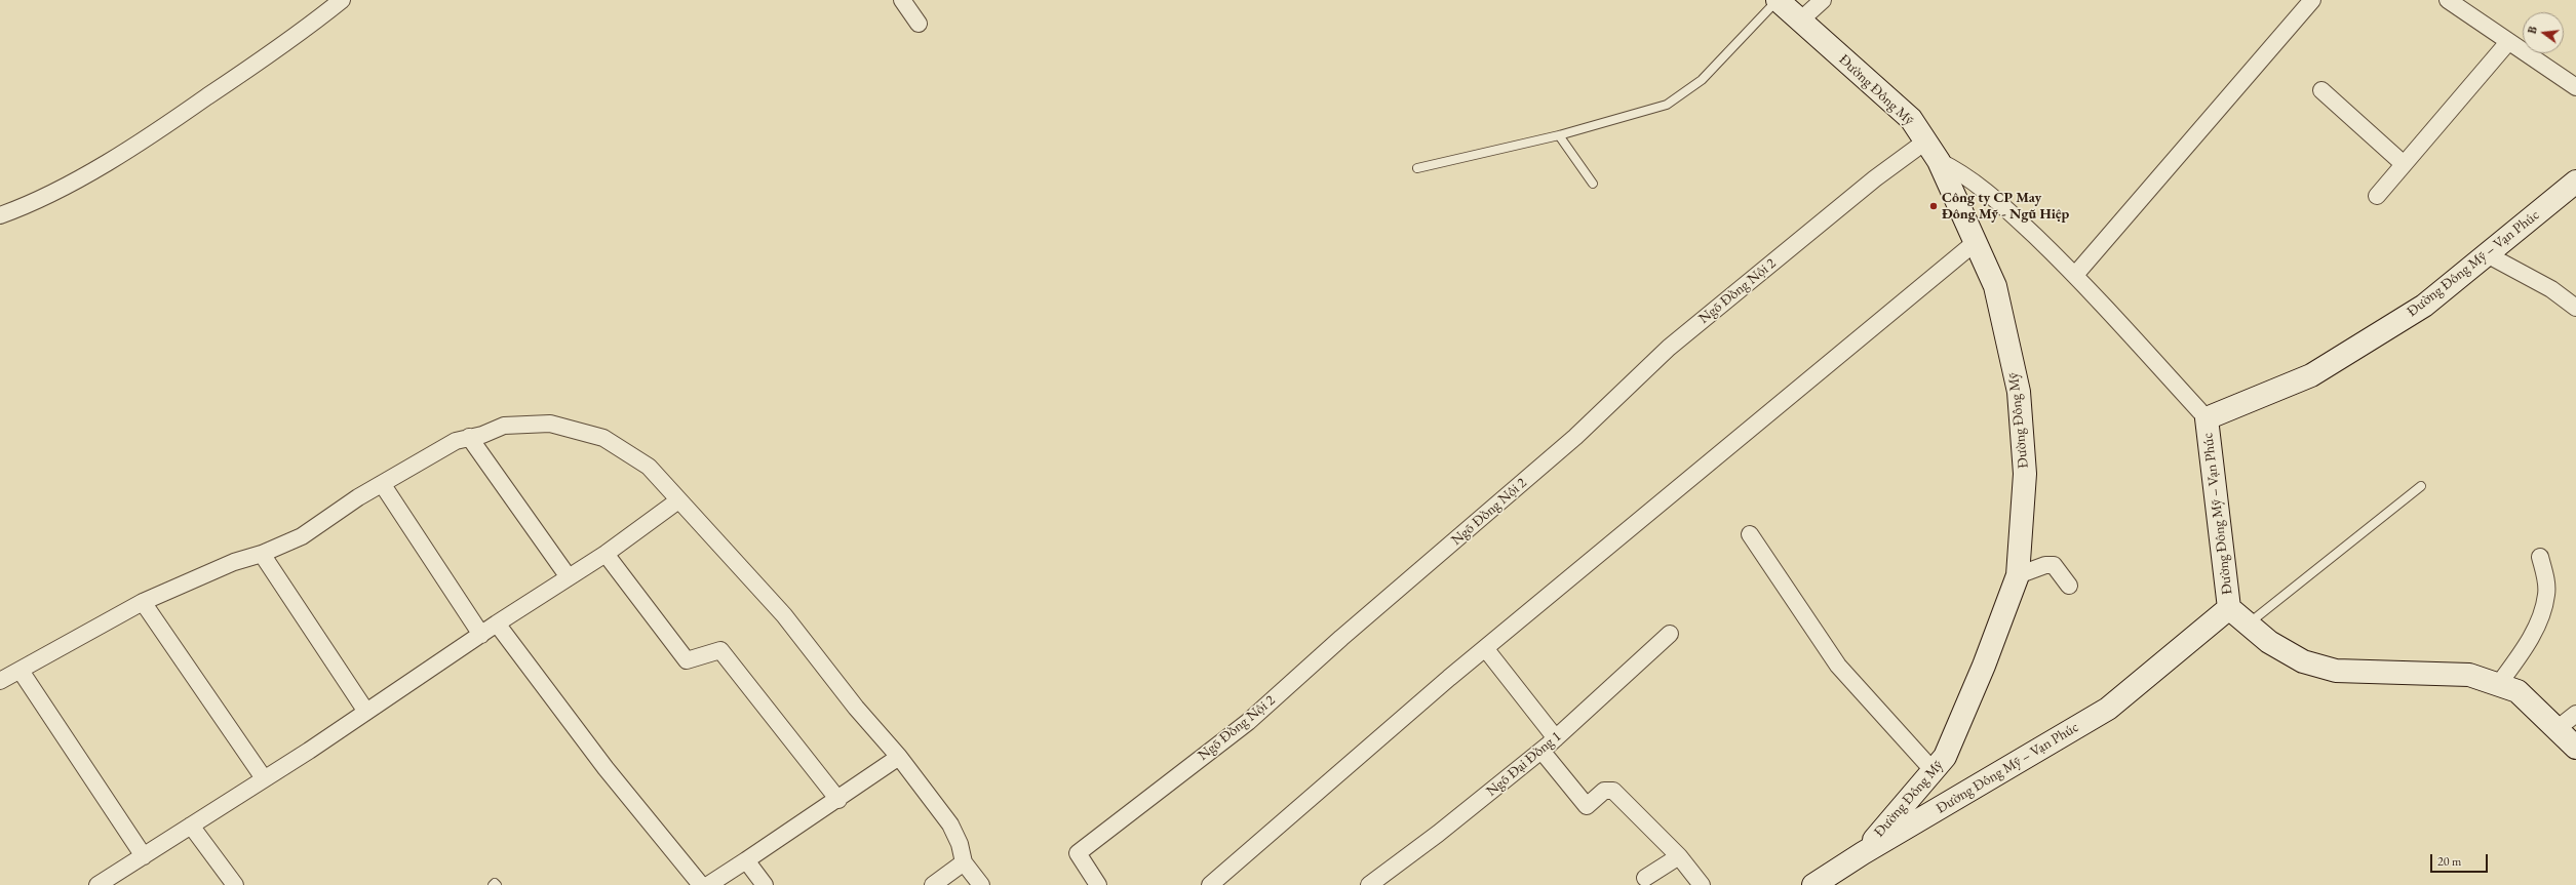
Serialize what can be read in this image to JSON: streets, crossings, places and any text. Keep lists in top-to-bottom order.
{
  "streets": {
    "street": [
      "Đường Đông Mỹ",
      "Đường Đông Mỹ – Vạn Phúc",
      "Ngõ Đồng Nội 2",
      "Ngõ Đại Đồng 1"
    ]
  },
  "crossings": [
    ["Đường Đông Mỹ", "Đường Đông Mỹ – Vạn Phúc"],
    ["Đường Đông Mỹ", "Ngõ Đồng Nội 2"]
  ],
  "places": ["Công ty CP May Đông Mỹ - Ngũ Hiệp"],
  "scale_bar": "20 m",
  "north": "left"
}
